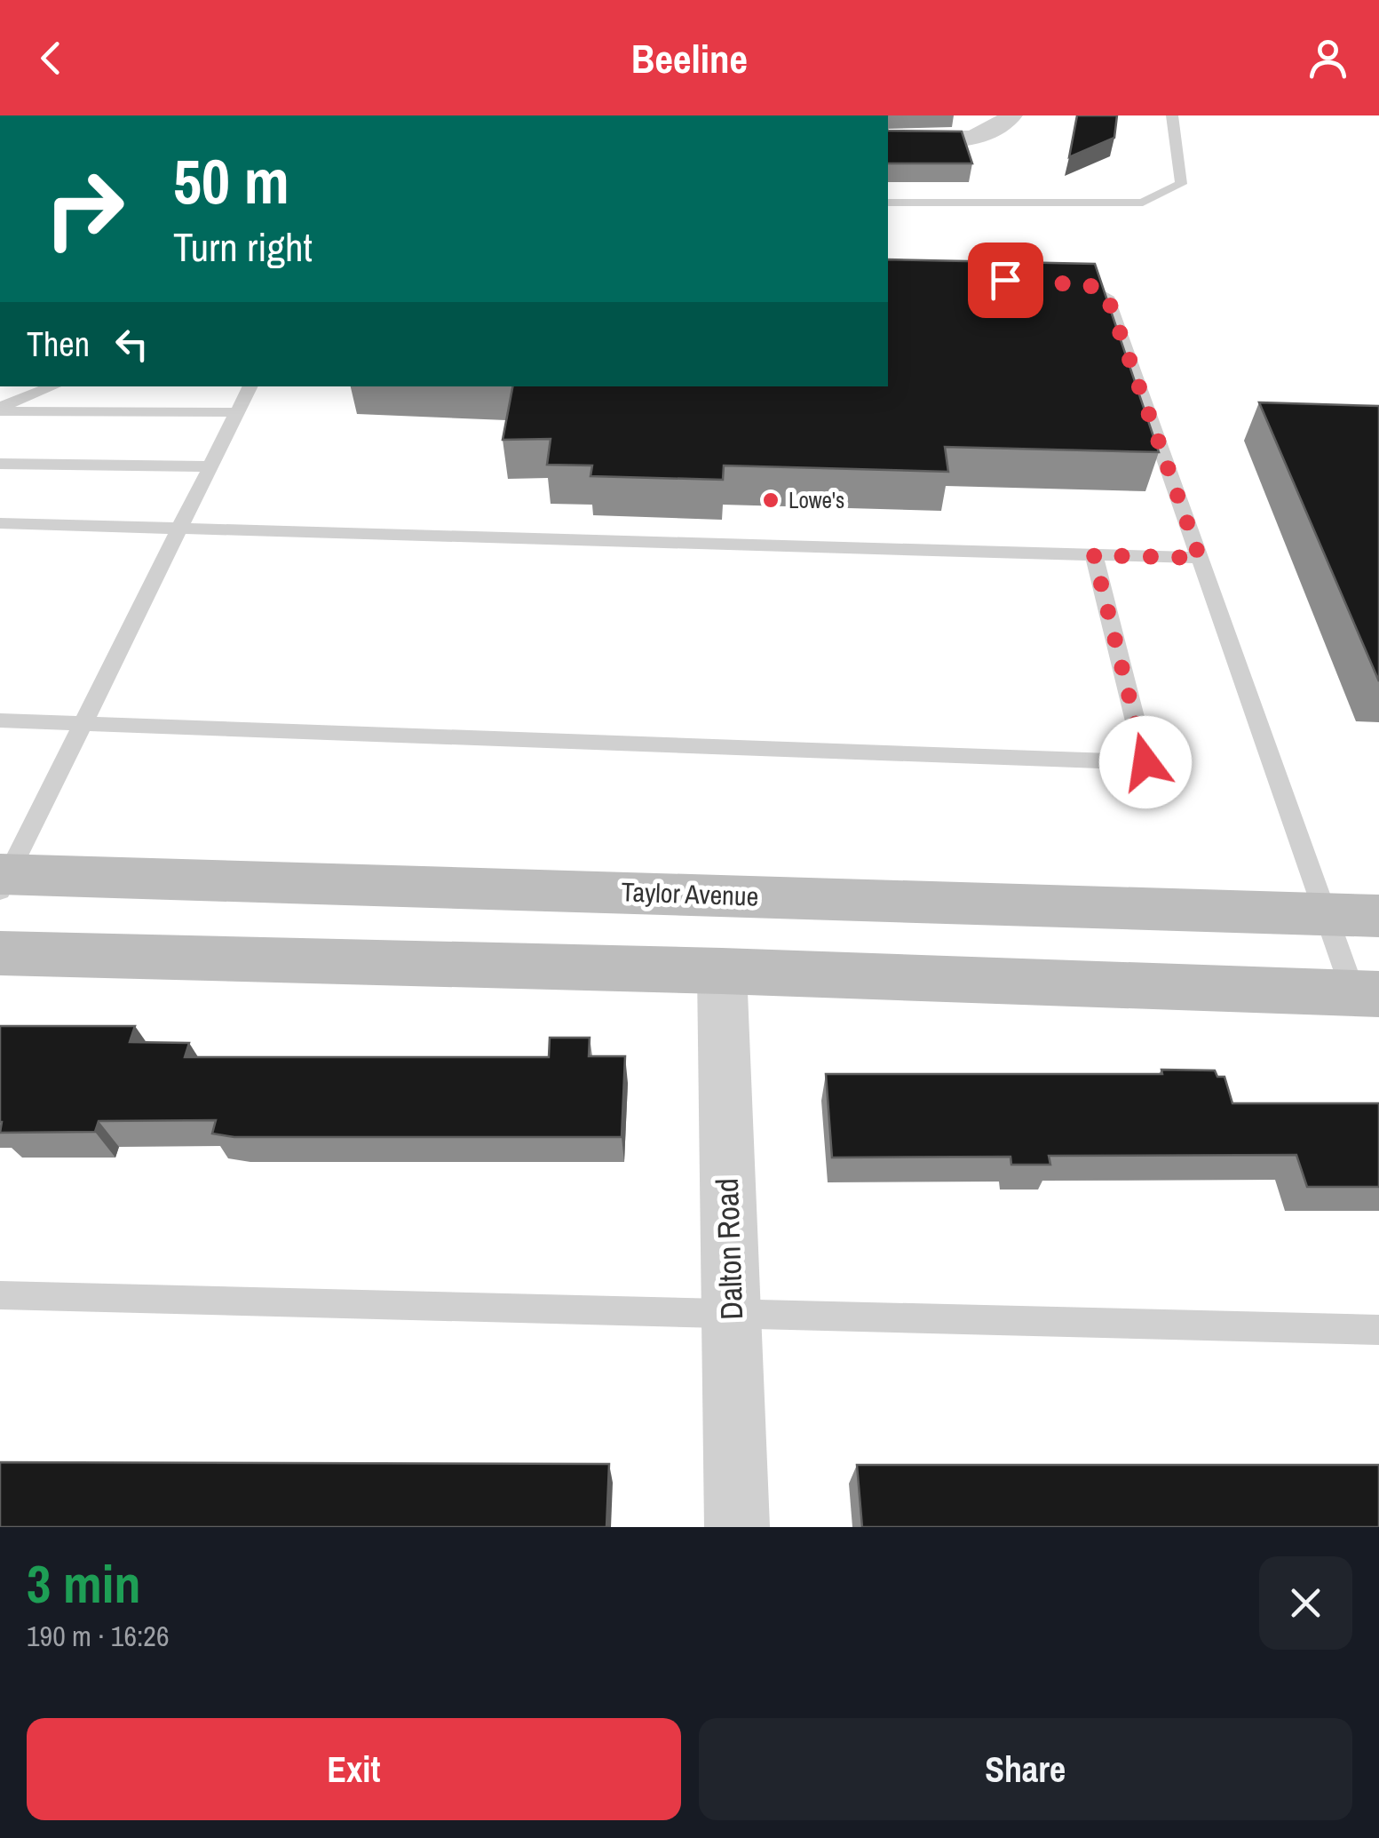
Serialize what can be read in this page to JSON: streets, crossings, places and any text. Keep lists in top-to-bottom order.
{
  "streets": {
    "main road": ["Taylor Avenue"],
    "street": ["Dalton Road"]
  },
  "places": ["Lowe's"],
  "page": {
    "header": "Beeline",
    "turn": ["50 m", "Turn right"],
    "then": "Then",
    "heading": ["3 min", "190 m · 16:26"],
    "buttons": ["Exit", "Share"]
  }
}
